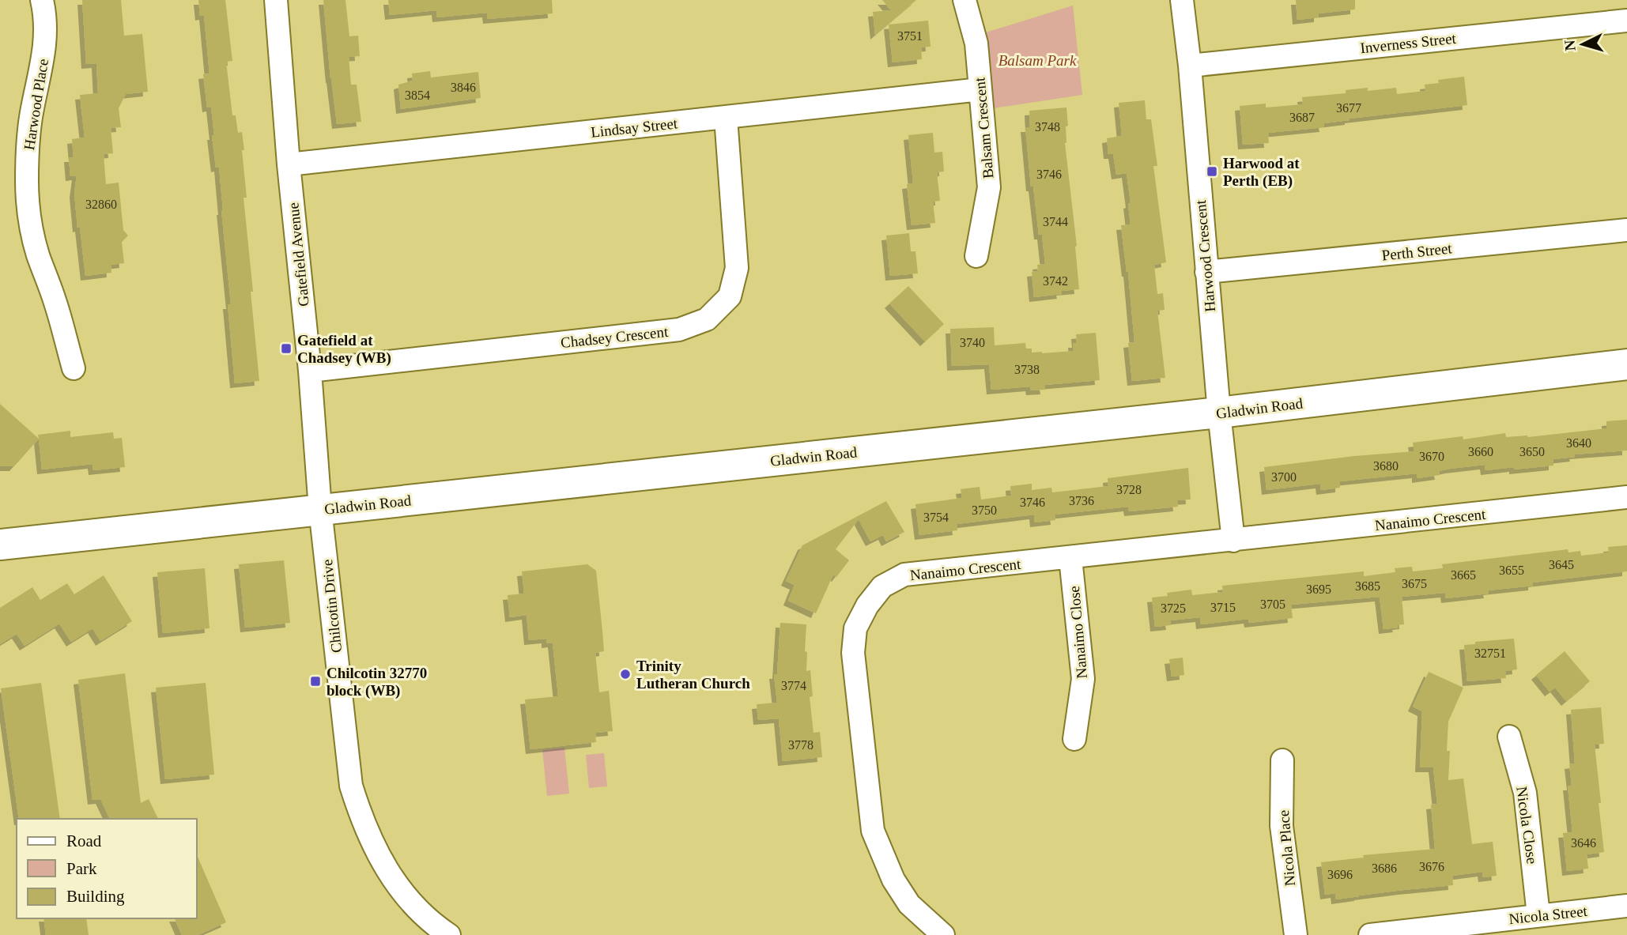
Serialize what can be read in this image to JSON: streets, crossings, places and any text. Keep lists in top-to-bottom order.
{
  "streets": {
    "main road": ["Gladwin Road"],
    "street": [
      "Inverness Street",
      "Harwood Place",
      "Lindsay Street",
      "Balsam Crescent",
      "Perth Street",
      "Gatefield Avenue",
      "Harwood Crescent",
      "Chadsey Crescent",
      "Nanaimo Crescent",
      "Chilcotin Drive",
      "Nanaimo Close",
      "Nicola Close",
      "Nicola Place",
      "Nicola Street"
    ]
  },
  "crossings": [
    ["Inverness Street", "Harwood Crescent"],
    ["Lindsay Street", "Balsam Crescent"],
    ["Lindsay Street", "Gatefield Avenue"],
    ["Lindsay Street", "Chadsey Crescent"],
    ["Perth Street", "Harwood Crescent"],
    ["Gatefield Avenue", "Chadsey Crescent"],
    ["Gatefield Avenue", "Gladwin Road"],
    ["Gatefield Avenue", "Chilcotin Drive"],
    ["Harwood Crescent", "Gladwin Road"],
    ["Gladwin Road", "Chilcotin Drive"],
    ["Nanaimo Crescent", "Nanaimo Close"],
    ["Nicola Close", "Nicola Street"]
  ],
  "parks": ["Balsam Park"],
  "places": {
    "transit": ["Harwood at Perth (EB)", "Gatefield at Chadsey (WB)", "Chilcotin 32770 block (WB)"],
    "other": ["Trinity Lutheran Church"]
  },
  "house_numbers": [
    "3751",
    "3846",
    "3854",
    "3677",
    "3687",
    "3748",
    "3746",
    "32860",
    "3744",
    "3742",
    "3740",
    "3738",
    "3640",
    "3660",
    "3650",
    "3670",
    "3680",
    "3700",
    "3728",
    "3736",
    "3746",
    "3750",
    "3754",
    "3645",
    "3655",
    "3665",
    "3675",
    "3685",
    "3695",
    "3705",
    "3715",
    "3725",
    "32751",
    "3774",
    "3778",
    "3646",
    "3676",
    "3686",
    "3696"
  ],
  "legend": ["Road", "Park", "Building"],
  "north": "left"
}
